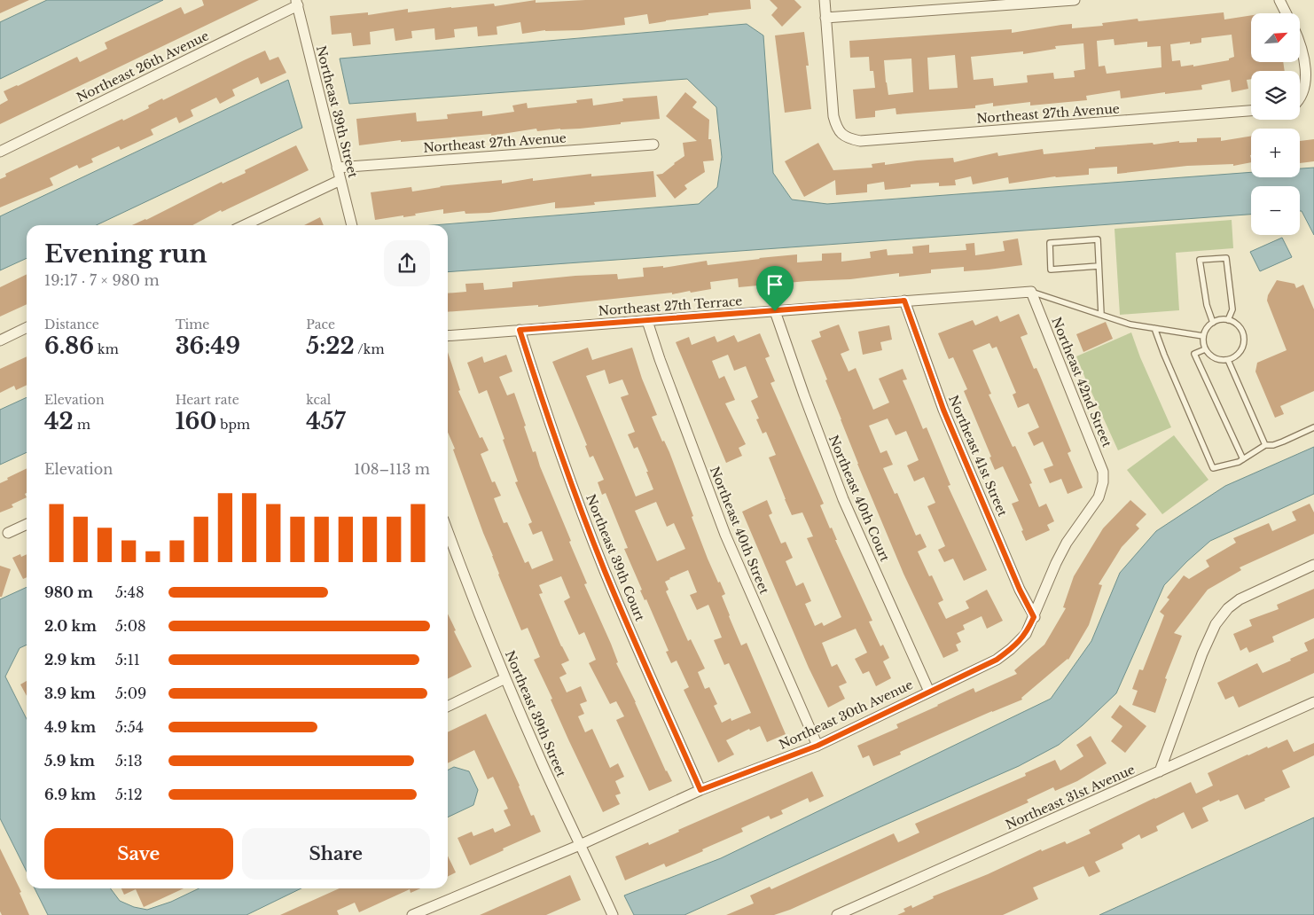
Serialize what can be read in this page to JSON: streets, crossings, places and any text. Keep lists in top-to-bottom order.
{
  "streets": {
    "street": [
      "Northeast 26th Avenue",
      "Northeast 39th Street",
      "Northeast 27th Avenue",
      "Northeast 27th Terrace",
      "Northeast 42nd Street",
      "Northeast 41st Street",
      "Northeast 40th Court",
      "Northeast 40th Street",
      "Northeast 39th Court",
      "Northeast 30th Avenue",
      "Northeast 31st Avenue"
    ]
  },
  "crossings": [
    ["Northeast 26th Avenue", "Northeast 39th Street"],
    ["Northeast 39th Street", "Northeast 27th Avenue"],
    ["Northeast 39th Street", "Northeast 30th Avenue"],
    ["Northeast 27th Terrace", "Northeast 42nd Street"],
    ["Northeast 27th Terrace", "Northeast 41st Street"],
    ["Northeast 27th Terrace", "Northeast 40th Court"],
    ["Northeast 27th Terrace", "Northeast 40th Street"],
    ["Northeast 27th Terrace", "Northeast 39th Court"],
    ["Northeast 42nd Street", "Northeast 30th Avenue"],
    ["Northeast 41st Street", "Northeast 30th Avenue"],
    ["Northeast 40th Court", "Northeast 30th Avenue"],
    ["Northeast 40th Street", "Northeast 30th Avenue"],
    ["Northeast 39th Court", "Northeast 30th Avenue"]
  ],
  "north": "top right",
  "page": {
    "map_buttons": ["+", "−"],
    "heading": ["Evening run", "19:17 · 7 × 980 m"],
    "stats": [
      ["Distance", "6.86 km"],
      ["Time", "36:49"],
      ["Pace", "5:22 /km"],
      ["Elevation", "42 m"],
      ["Heart rate", "160 bpm"],
      ["kcal", "457"]
    ],
    "chart": ["Elevation", "108–113 m"],
    "list": [
      {
        "name": "980 m",
        "note": "5:48"
      },
      {
        "name": "2.0 km",
        "note": "5:08"
      },
      {
        "name": "2.9 km",
        "note": "5:11"
      },
      {
        "name": "3.9 km",
        "note": "5:09"
      },
      {
        "name": "4.9 km",
        "note": "5:54"
      },
      {
        "name": "5.9 km",
        "note": "5:13"
      },
      {
        "name": "6.9 km",
        "note": "5:12"
      }
    ],
    "buttons": ["Save", "Share"]
  }
}
